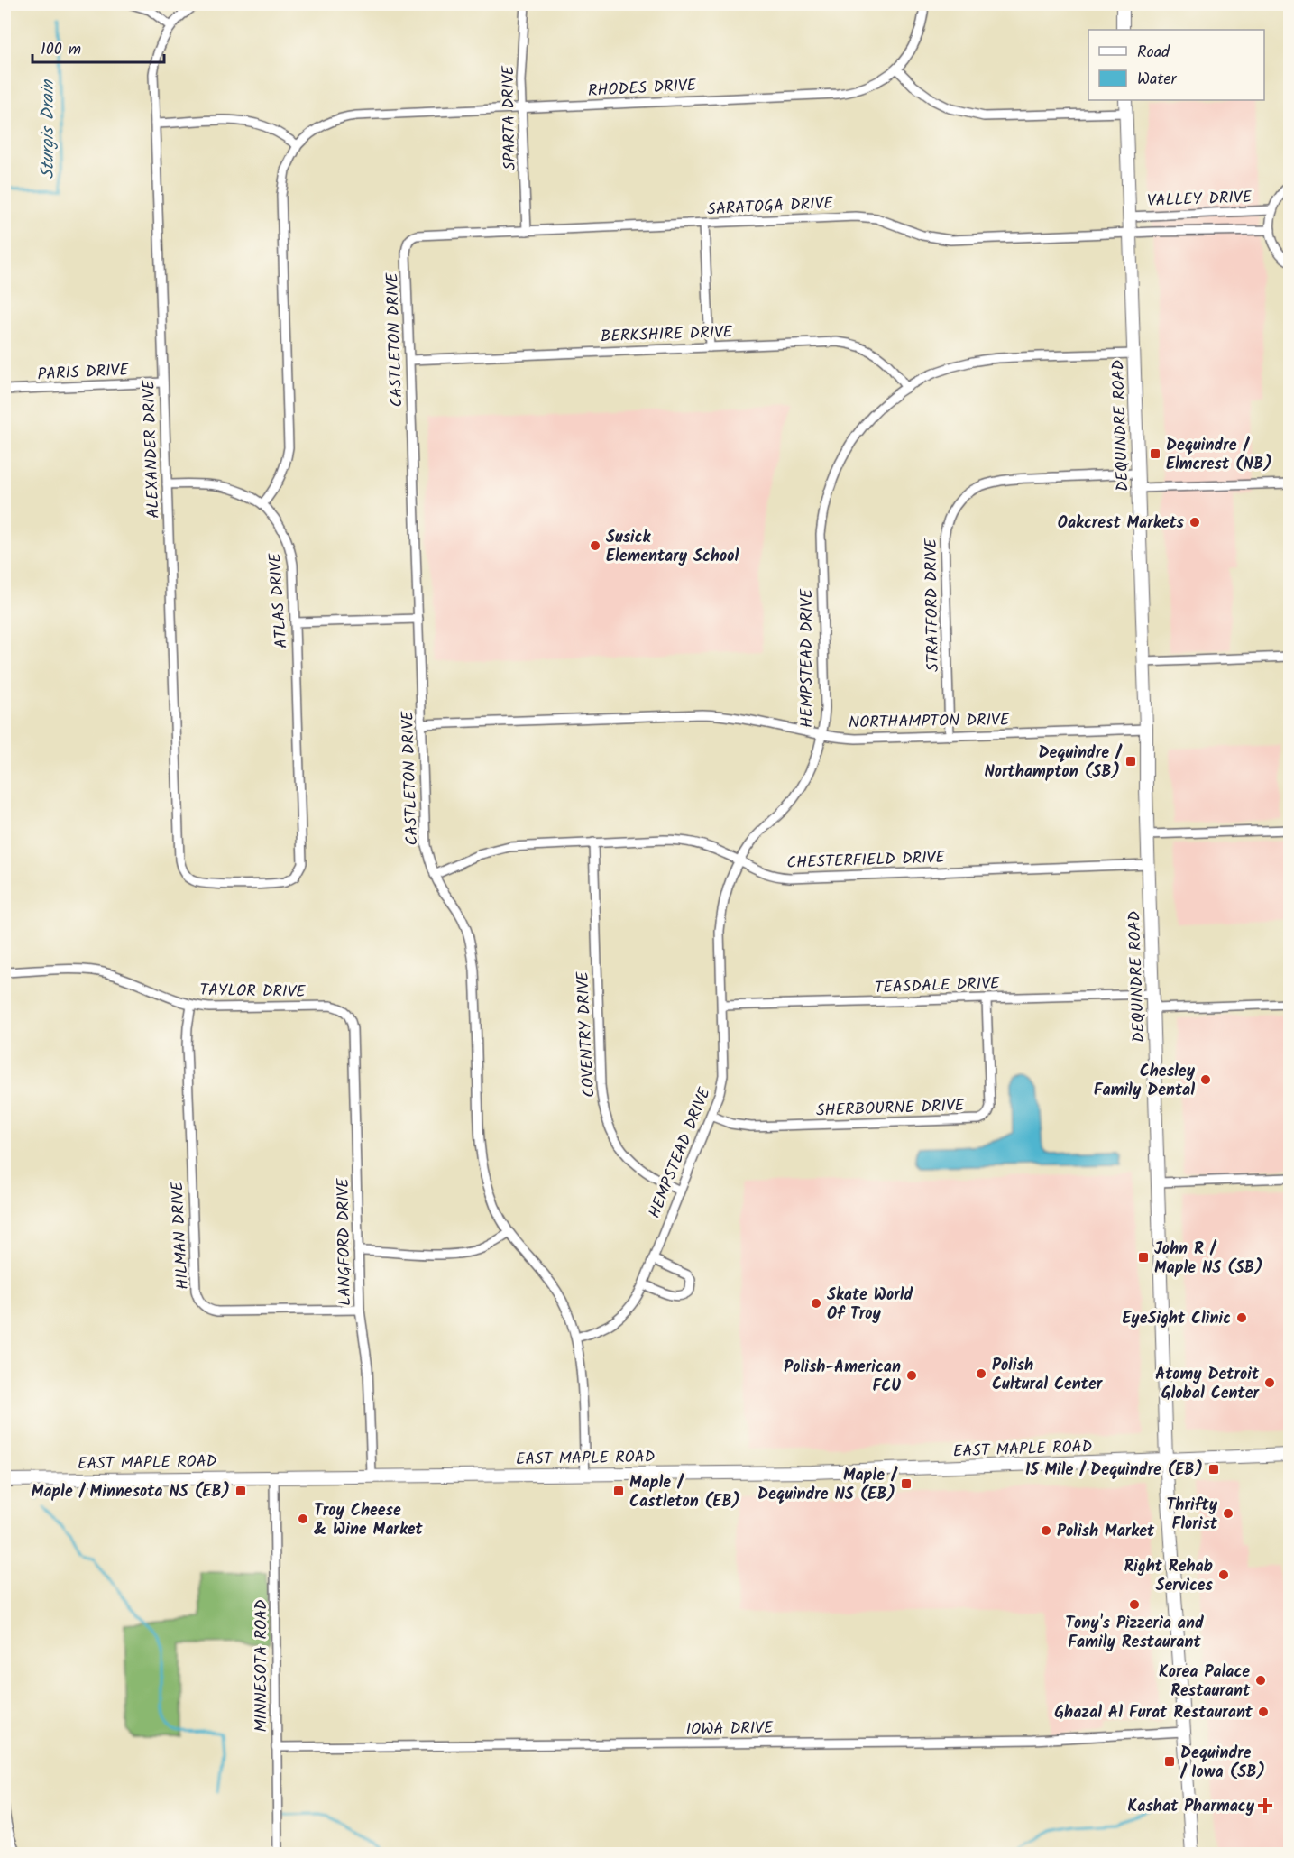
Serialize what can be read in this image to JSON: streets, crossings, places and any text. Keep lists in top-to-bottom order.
{
  "streets": {
    "main road": ["DEQUINDRE ROAD", "EAST MAPLE ROAD"],
    "street": [
      "RHODES DRIVE",
      "SPARTA DRIVE",
      "VALLEY DRIVE",
      "SARATOGA DRIVE",
      "BERKSHIRE DRIVE",
      "CASTLETON DRIVE",
      "PARIS DRIVE",
      "ALEXANDER DRIVE",
      "ATLAS DRIVE",
      "STRATFORD DRIVE",
      "HEMPSTEAD DRIVE",
      "NORTHAMPTON DRIVE",
      "CHESTERFIELD DRIVE",
      "TEASDALE DRIVE",
      "TAYLOR DRIVE",
      "COVENTRY DRIVE",
      "SHERBOURNE DRIVE",
      "HILMAN DRIVE",
      "LANGFORD DRIVE",
      "MINNESOTA ROAD",
      "IOWA DRIVE"
    ]
  },
  "crossings": [
    ["RHODES DRIVE", "SPARTA DRIVE"],
    ["SPARTA DRIVE", "SARATOGA DRIVE"],
    ["VALLEY DRIVE", "SARATOGA DRIVE"],
    ["VALLEY DRIVE", "DEQUINDRE ROAD"],
    ["SARATOGA DRIVE", "CASTLETON DRIVE"],
    ["SARATOGA DRIVE", "DEQUINDRE ROAD"],
    ["BERKSHIRE DRIVE", "CASTLETON DRIVE"],
    ["BERKSHIRE DRIVE", "HEMPSTEAD DRIVE"],
    ["CASTLETON DRIVE", "HEMPSTEAD DRIVE"],
    ["CASTLETON DRIVE", "NORTHAMPTON DRIVE"],
    ["CASTLETON DRIVE", "CHESTERFIELD DRIVE"],
    ["CASTLETON DRIVE", "EAST MAPLE ROAD"],
    ["PARIS DRIVE", "ALEXANDER DRIVE"],
    ["DEQUINDRE ROAD", "STRATFORD DRIVE"],
    ["DEQUINDRE ROAD", "HEMPSTEAD DRIVE"],
    ["DEQUINDRE ROAD", "NORTHAMPTON DRIVE"],
    ["DEQUINDRE ROAD", "CHESTERFIELD DRIVE"],
    ["DEQUINDRE ROAD", "TEASDALE DRIVE"],
    ["DEQUINDRE ROAD", "EAST MAPLE ROAD"],
    ["DEQUINDRE ROAD", "IOWA DRIVE"],
    ["ALEXANDER DRIVE", "ATLAS DRIVE"],
    ["STRATFORD DRIVE", "NORTHAMPTON DRIVE"],
    ["HEMPSTEAD DRIVE", "NORTHAMPTON DRIVE"],
    ["HEMPSTEAD DRIVE", "CHESTERFIELD DRIVE"],
    ["HEMPSTEAD DRIVE", "TEASDALE DRIVE"],
    ["HEMPSTEAD DRIVE", "COVENTRY DRIVE"],
    ["HEMPSTEAD DRIVE", "SHERBOURNE DRIVE"],
    ["CHESTERFIELD DRIVE", "COVENTRY DRIVE"],
    ["TEASDALE DRIVE", "SHERBOURNE DRIVE"],
    ["TAYLOR DRIVE", "HILMAN DRIVE"],
    ["TAYLOR DRIVE", "LANGFORD DRIVE"],
    ["HILMAN DRIVE", "LANGFORD DRIVE"],
    ["LANGFORD DRIVE", "EAST MAPLE ROAD"],
    ["EAST MAPLE ROAD", "MINNESOTA ROAD"],
    ["MINNESOTA ROAD", "IOWA DRIVE"]
  ],
  "water": ["Sturgis Drain"],
  "places": {
    "transit": [
      "Dequindre / Elmcrest (NB)",
      "Dequindre / Northampton (SB)",
      "John R / Maple NS (SB)",
      "15 Mile / Dequindre (EB)",
      "Maple / Dequindre NS (EB)",
      "Maple / Minnesota NS (EB)",
      "Maple / Castleton (EB)",
      "Dequindre / Iowa (SB)"
    ],
    "other": [
      "Oakcrest Markets",
      "Susick Elementary School",
      "Chesley Family Dental",
      "Skate World Of Troy",
      "EyeSight Clinic",
      "Polish Cultural Center",
      "Polish-American FCU",
      "Atomy Detroit Global Center",
      "Thrifty Florist",
      "Troy Cheese & Wine Market",
      "Polish Market",
      "Right Rehab Services",
      "Tony's Pizzeria and Family Restaurant",
      "Korea Palace Restaurant",
      "Ghazal Al Furat Restaurant"
    ],
    "health": ["Kashat Pharmacy"]
  },
  "legend": ["Road", "Water"],
  "scale_bar": "100 m"
}
